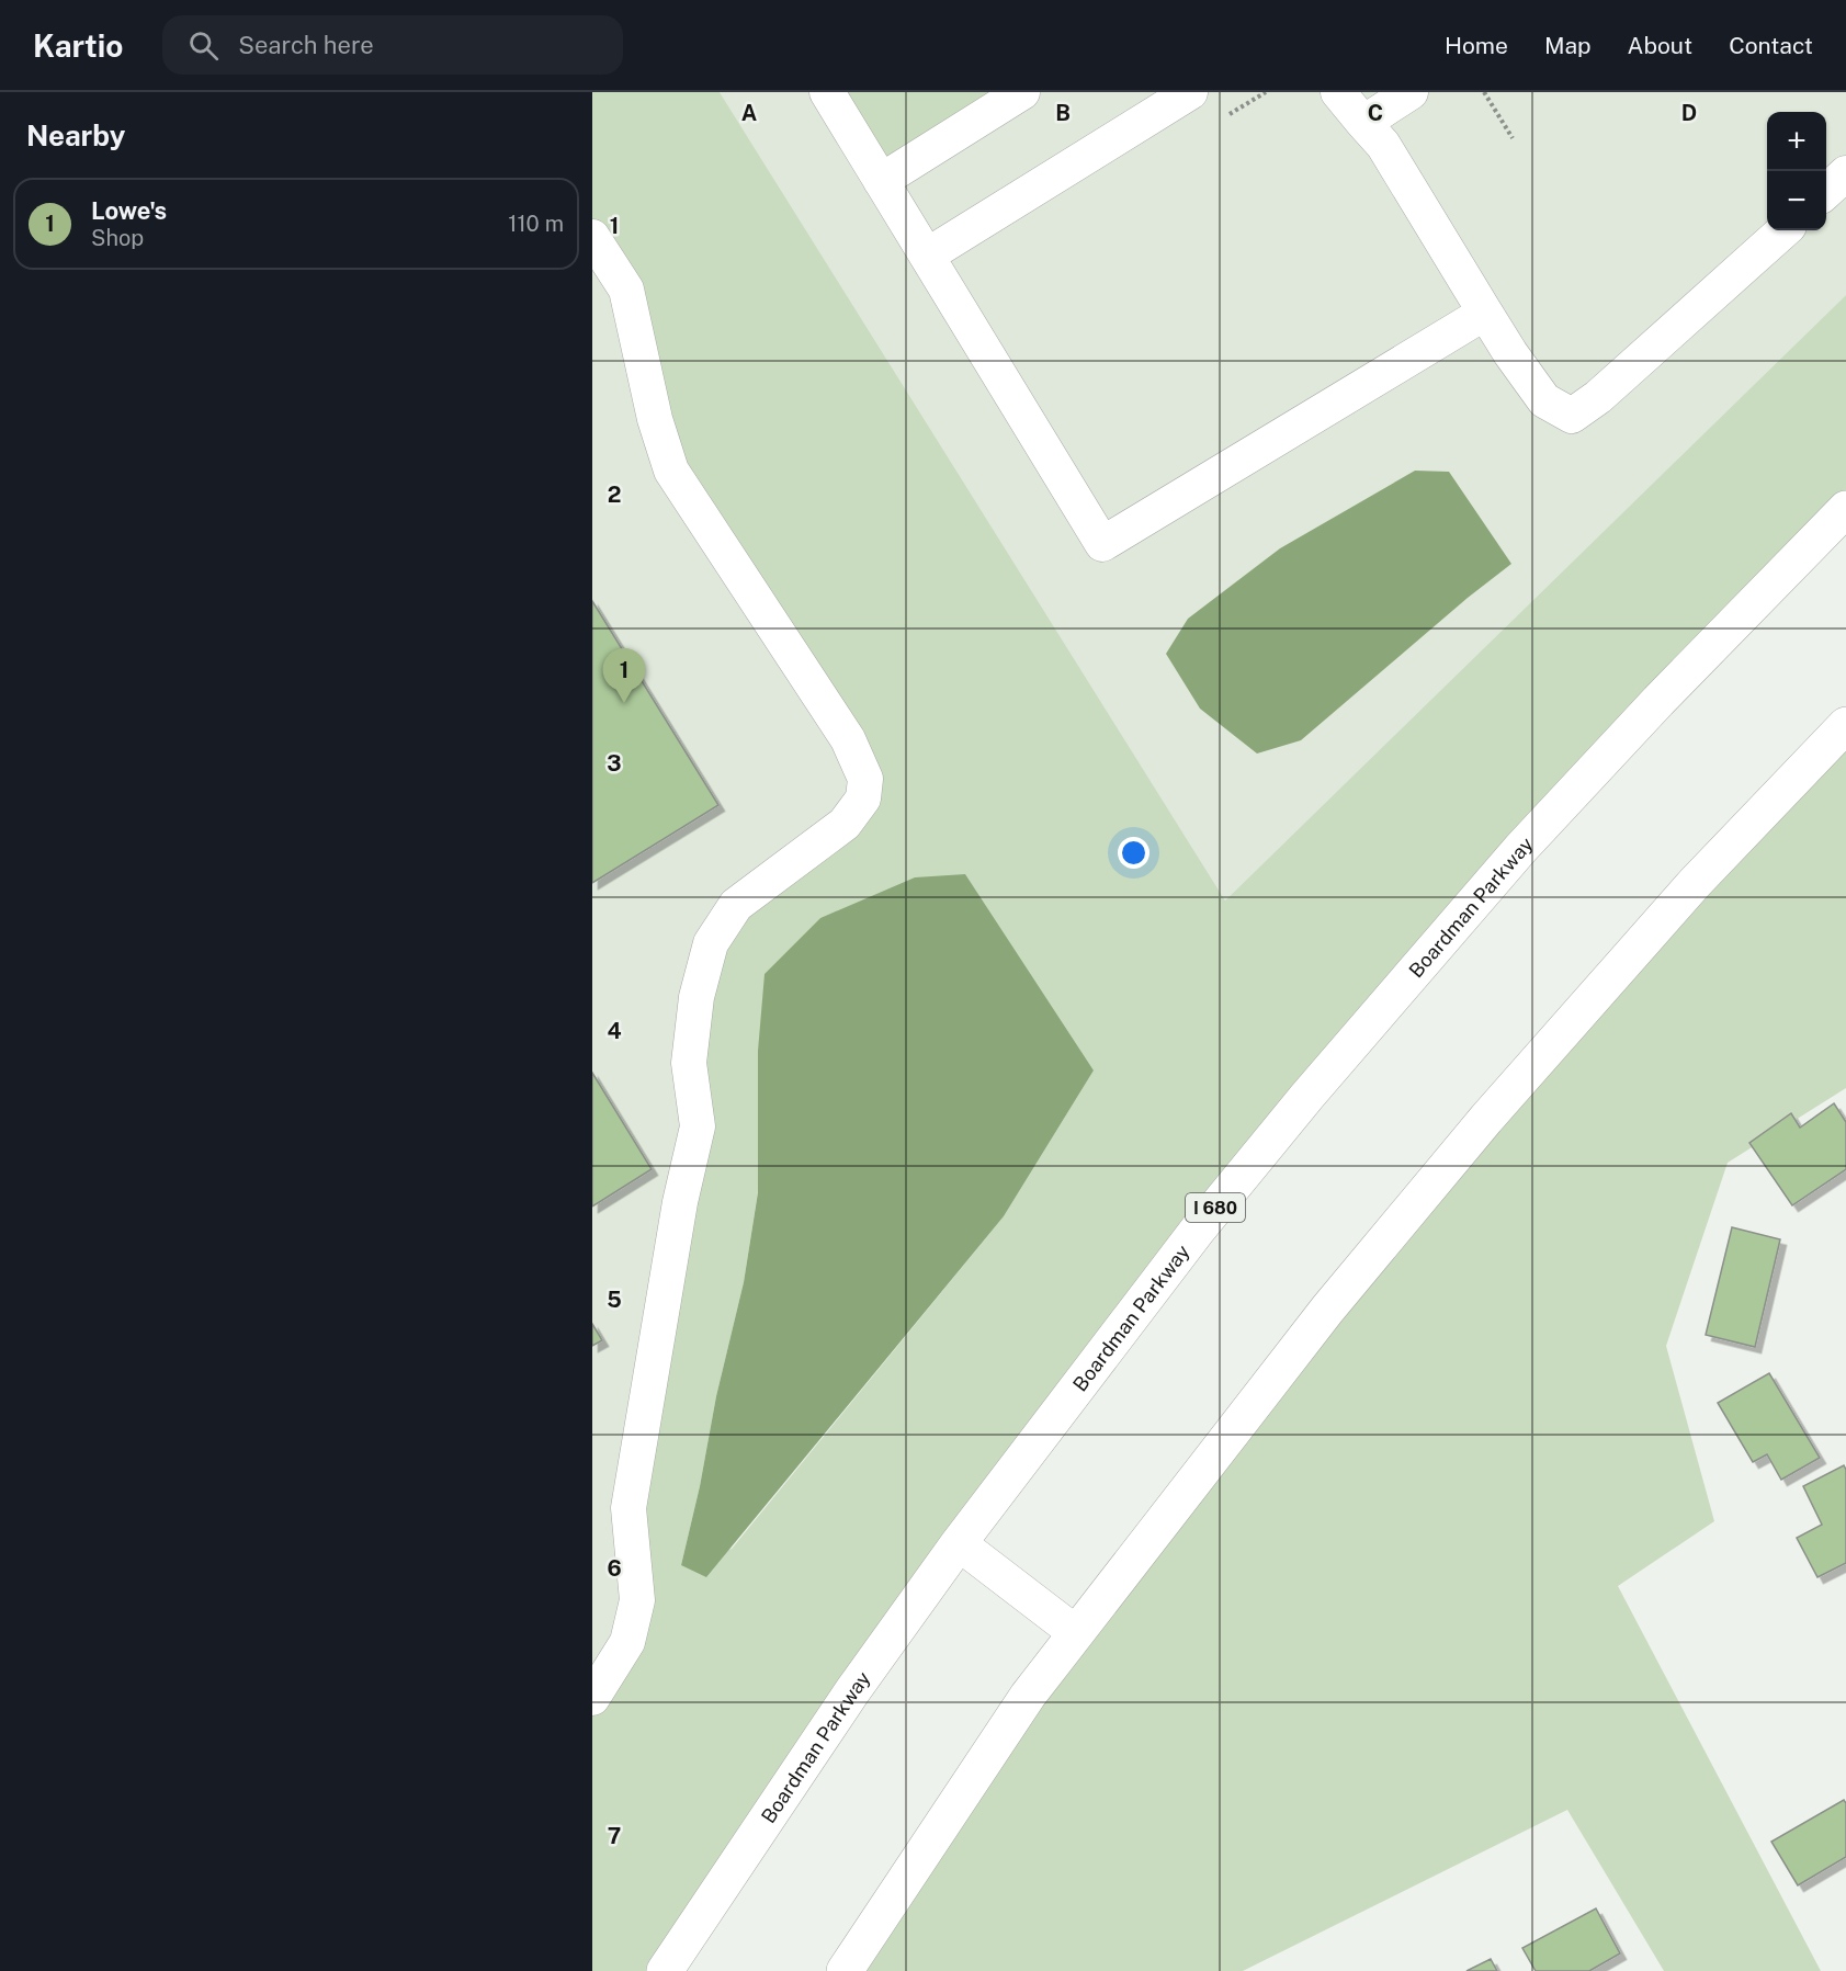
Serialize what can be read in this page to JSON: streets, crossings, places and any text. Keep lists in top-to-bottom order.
{
  "streets": {
    "highway": ["Boardman Parkway", "I 680"]
  },
  "page": {
    "header": "Kartio",
    "search": "Search here",
    "nav": [
      "Home",
      "Map",
      "About",
      "Contact"
    ],
    "heading": "Nearby",
    "map_buttons": ["+", "−"],
    "list": [
      {
        "mark": "1",
        "name": "Lowe's",
        "note": "Shop",
        "value": "110 m"
      }
    ],
    "pins": "1"
  },
  "grid": {
    "columns": [
      "A",
      "B",
      "C",
      "D"
    ],
    "rows": [
      "1",
      "2",
      "3",
      "4",
      "5",
      "6",
      "7"
    ]
  }
}
